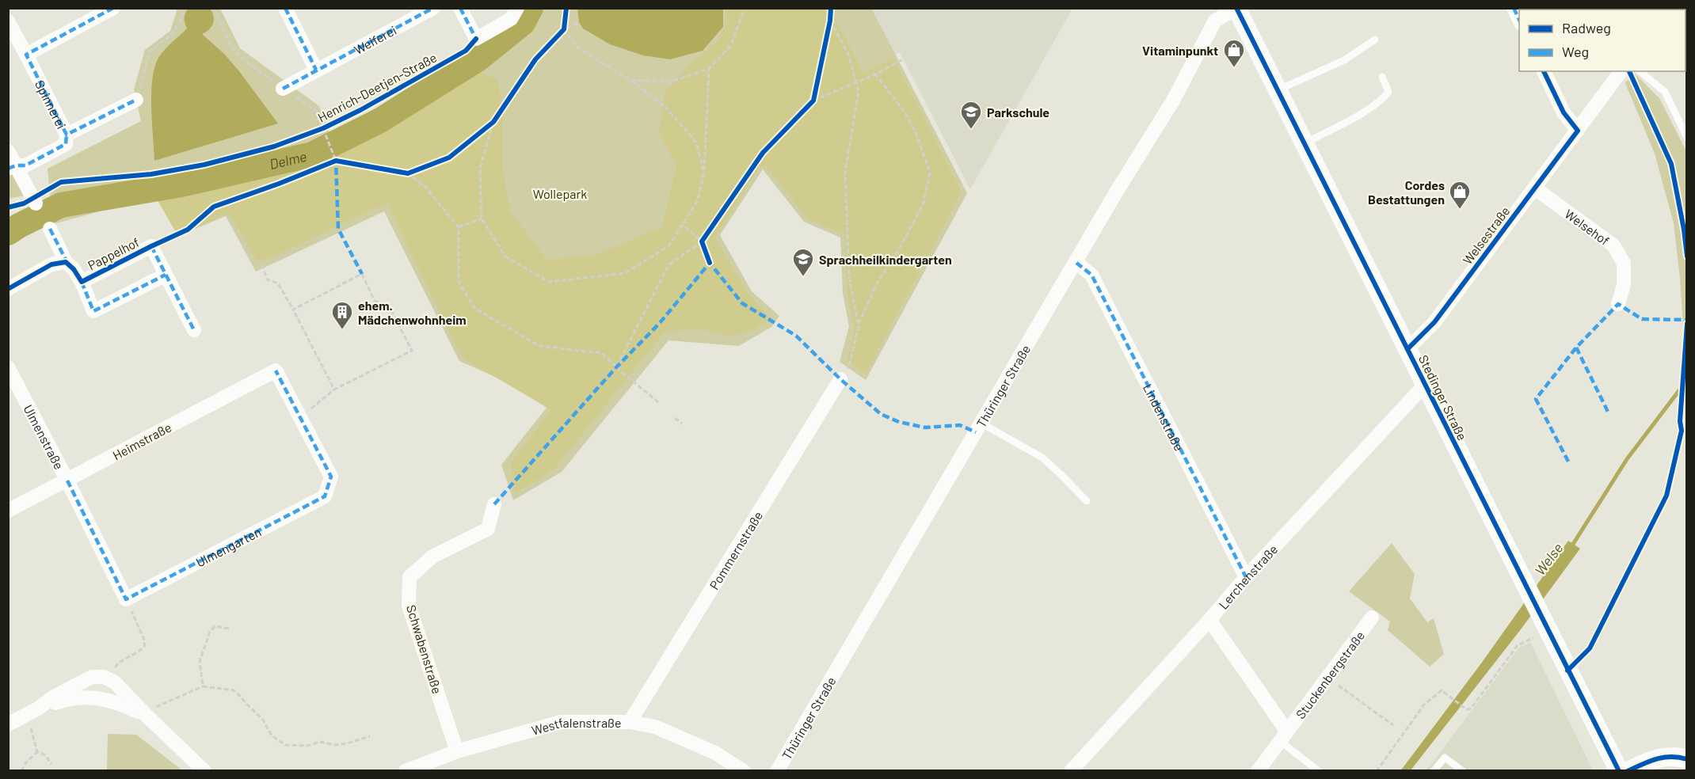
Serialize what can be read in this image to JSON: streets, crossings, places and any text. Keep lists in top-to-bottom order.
{
  "streets": {
    "main road": ["Stedinger Straße"],
    "street": [
      "Weiferei",
      "Spinnerei",
      "Welsehof",
      "Welsestraße",
      "Pappelhof",
      "Thüringer Straße",
      "Lindenstraße",
      "Ulmenstraße",
      "Heimstraße",
      "Ulmengarten",
      "Pommernstraße",
      "Lerchenstraße",
      "Schwabenstraße",
      "Stuckenbergstraße",
      "Westfalenstraße"
    ],
    "cycle path": ["Henrich-Deetjen-Straße"]
  },
  "crossings": [
    ["Welsehof", "Welsestraße"],
    ["Welsestraße", "Stedinger Straße"],
    ["Thüringer Straße", "Stedinger Straße"],
    ["Thüringer Straße", "Lindenstraße"],
    ["Stedinger Straße", "Lerchenstraße"],
    ["Lindenstraße", "Lerchenstraße"],
    ["Ulmenstraße", "Heimstraße"],
    ["Ulmenstraße", "Ulmengarten"],
    ["Heimstraße", "Ulmengarten"],
    ["Pommernstraße", "Westfalenstraße"],
    ["Lerchenstraße", "Stuckenbergstraße"],
    ["Schwabenstraße", "Westfalenstraße"]
  ],
  "water": ["Delme", "Welse"],
  "parks": ["Wollepark"],
  "places": {
    "shop": ["Vitaminpunkt", "Cordes Bestattungen"],
    "school or university": ["Parkschule", "Sprachheilkindergarten"],
    "building": ["ehem. Mädchenwohnheim"]
  },
  "legend": ["Radweg", "Weg"]
}
